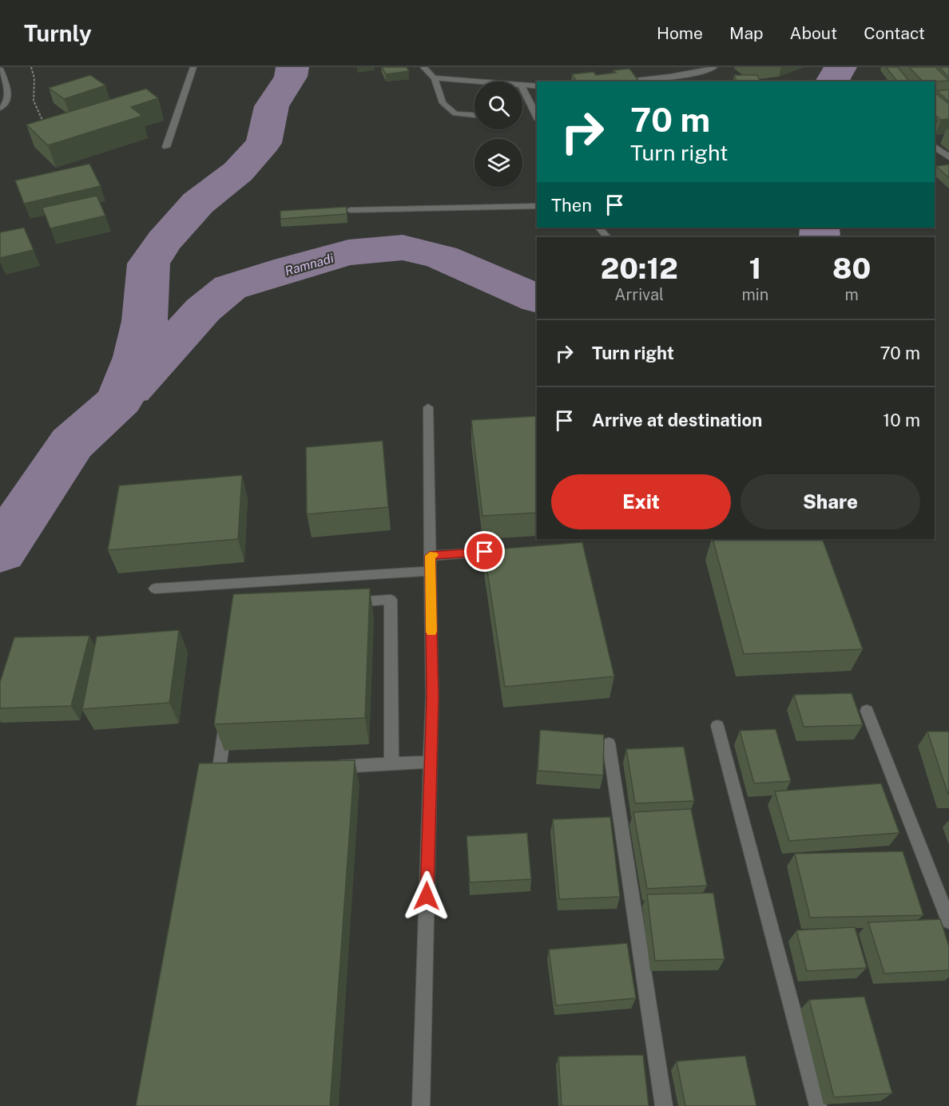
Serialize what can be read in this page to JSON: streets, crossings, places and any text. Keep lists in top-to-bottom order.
{
  "water": ["Ramnadi"],
  "page": {
    "header": "Turnly",
    "nav": [
      "Home",
      "Map",
      "About",
      "Contact"
    ],
    "turn": ["70 m", "Turn right"],
    "then": "Then",
    "eta": [
      "20:12",
      "Arrival",
      "1",
      "min",
      "80",
      "m"
    ],
    "list": [
      {
        "name": "Turn right",
        "value": "70 m"
      },
      {
        "name": "Arrive at destination",
        "value": "10 m"
      }
    ],
    "buttons": ["Exit", "Share"]
  }
}
